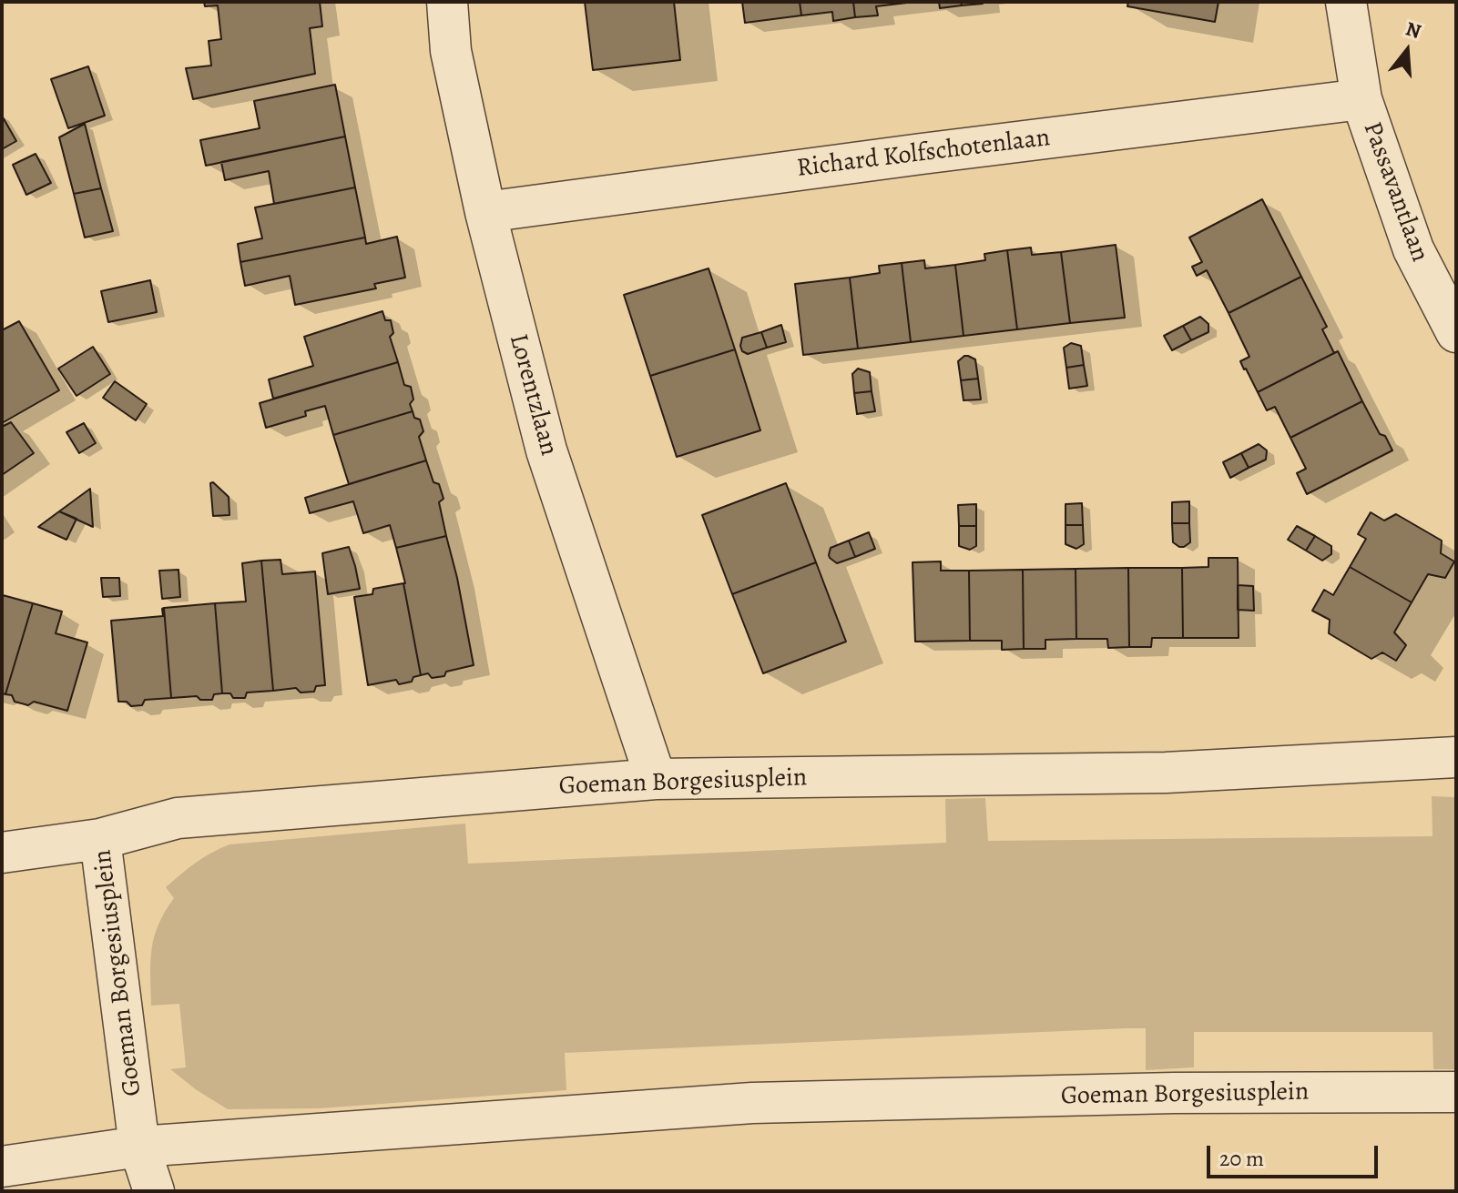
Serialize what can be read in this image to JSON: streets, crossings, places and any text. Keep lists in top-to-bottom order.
{
  "streets": {
    "street": [
      "Richard Kolfschotenlaan",
      "Passavantlaan",
      "Lorentzlaan",
      "Goeman Borgesiusplein"
    ]
  },
  "crossings": [
    ["Richard Kolfschotenlaan", "Passavantlaan"],
    ["Richard Kolfschotenlaan", "Lorentzlaan"],
    ["Lorentzlaan", "Goeman Borgesiusplein"]
  ],
  "scale_bar": "20 m",
  "north": "top"
}
